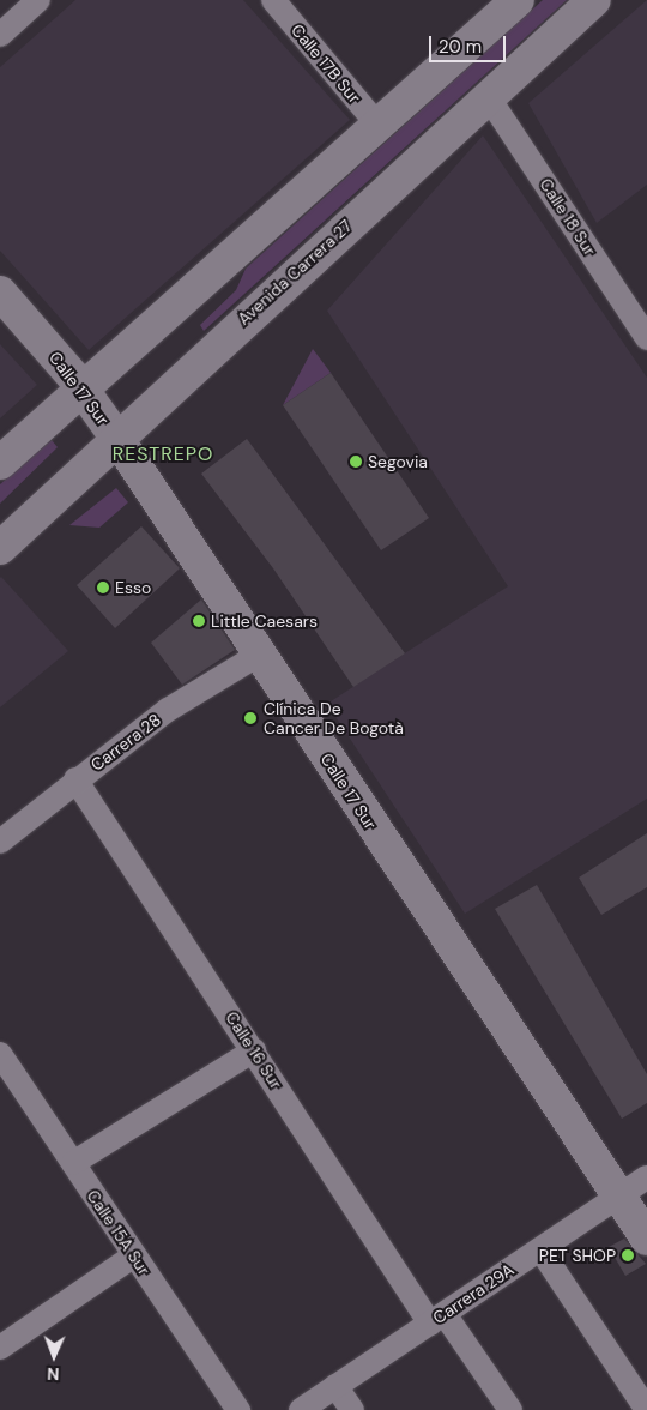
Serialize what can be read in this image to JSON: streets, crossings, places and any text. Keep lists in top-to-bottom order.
{
  "streets": {
    "main road": ["Avenida Carrera 27", "Calle 17 Sur"],
    "street": [
      "Calle 17B Sur",
      "Calle 18 Sur",
      "Carrera 28",
      "Calle 16 Sur",
      "Calle 15A Sur",
      "Carrera 29A"
    ]
  },
  "crossings": [
    ["Calle 18 Sur", "Avenida Carrera 27"],
    ["Avenida Carrera 27", "Calle 17 Sur"],
    ["Calle 17 Sur", "Carrera 28"],
    ["Calle 17 Sur", "Carrera 29A"],
    ["Carrera 28", "Calle 16 Sur"],
    ["Calle 16 Sur", "Carrera 29A"]
  ],
  "districts": ["RESTREPO"],
  "places": [
    "Segovia",
    "Esso",
    "Little Caesars",
    "Clínica De Cancer De Bogotà",
    "PET SHOP"
  ],
  "scale_bar": "20 m",
  "north": "bottom"
}
